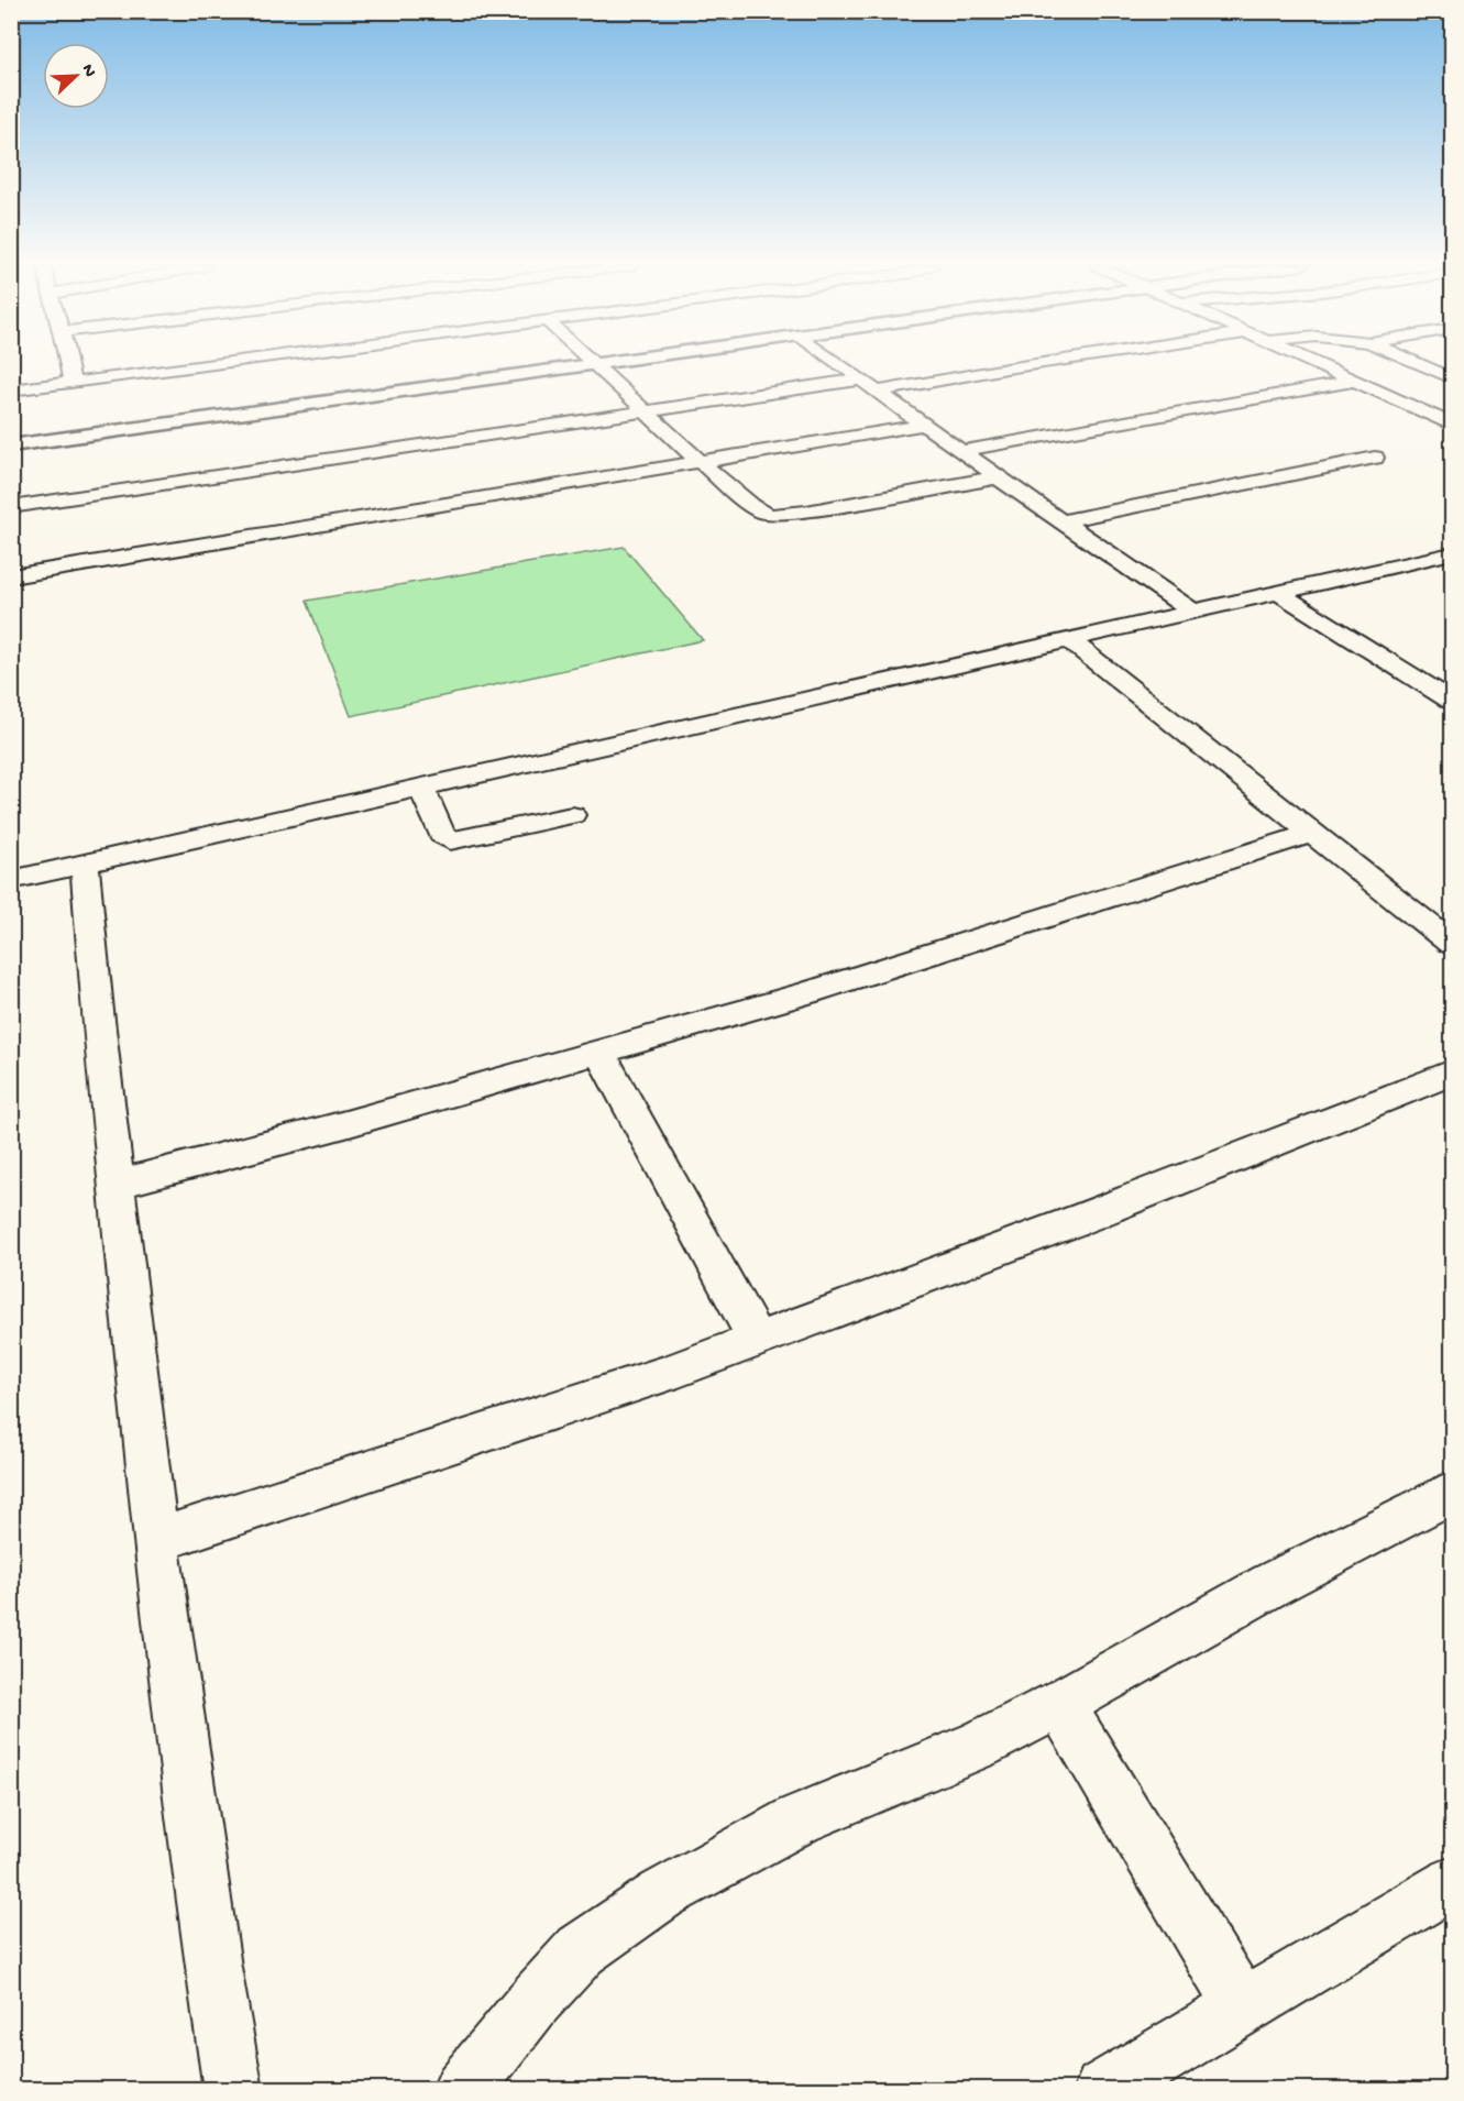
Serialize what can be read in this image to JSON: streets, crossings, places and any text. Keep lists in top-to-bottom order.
{
  "north": "top right"
}
